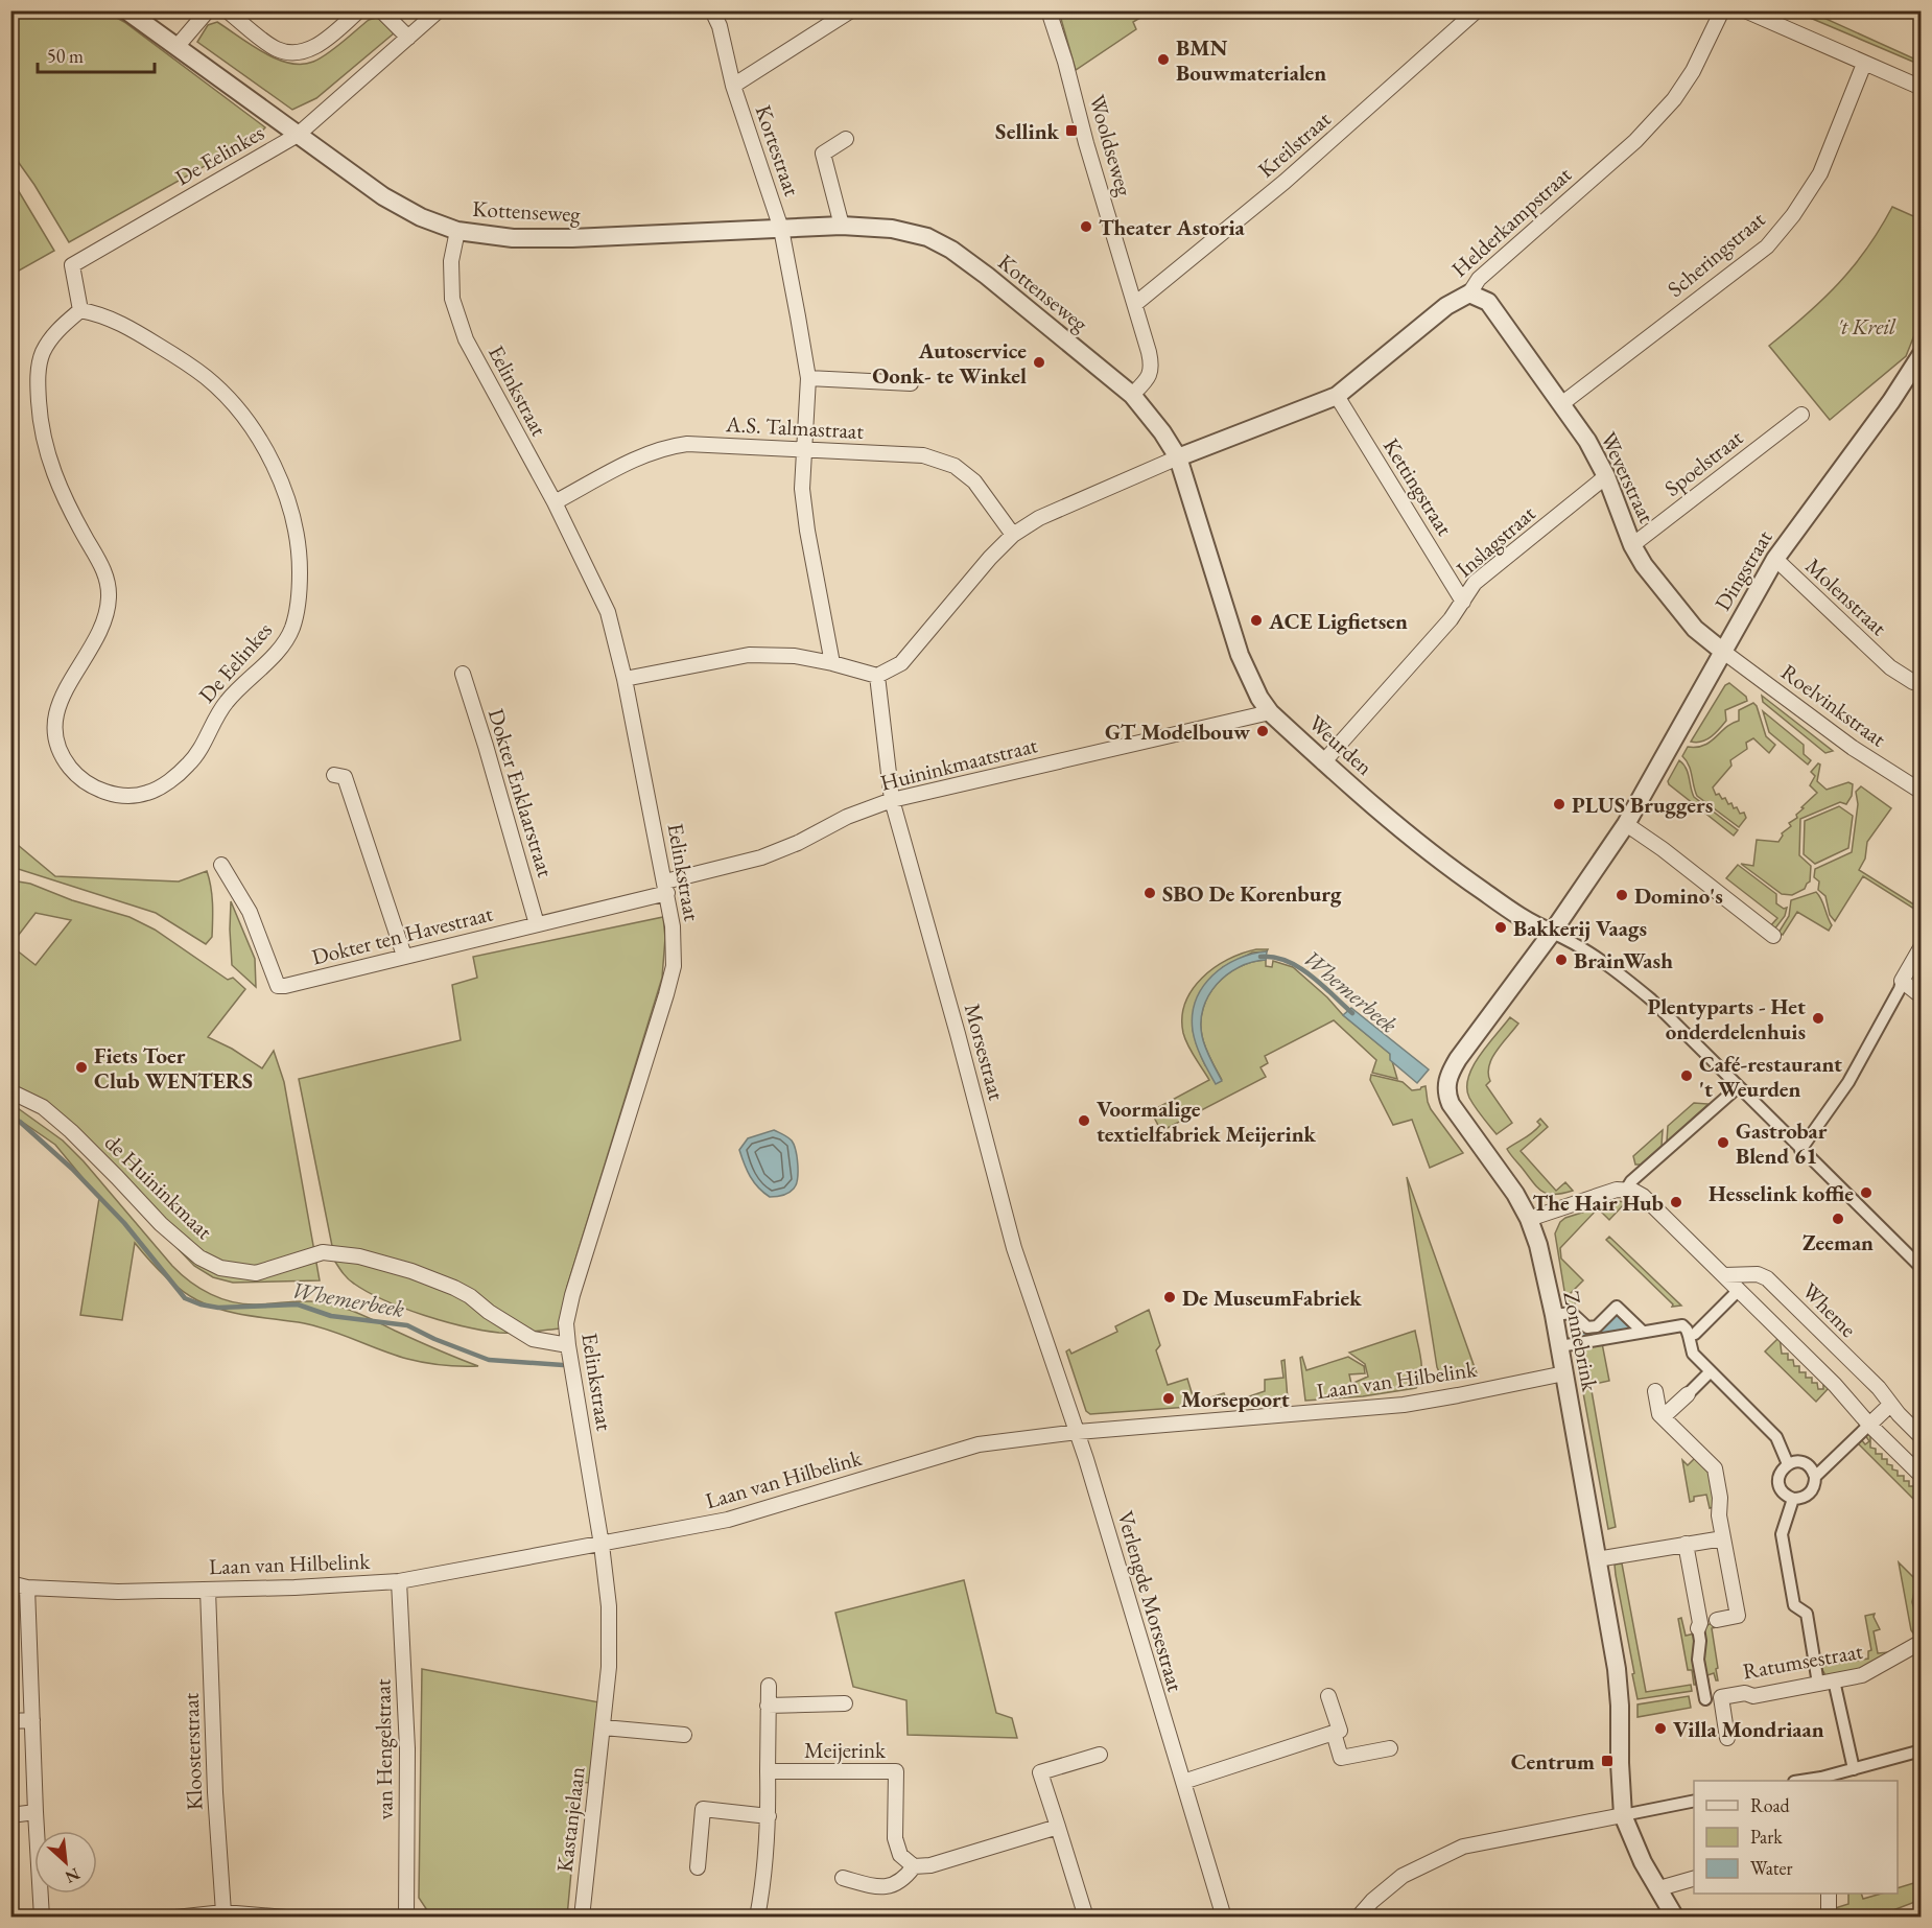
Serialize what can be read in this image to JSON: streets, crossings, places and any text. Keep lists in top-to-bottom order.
{
  "streets": {
    "street": [
      "Kreilstraat",
      "Wooldseweg",
      "Kortestraat",
      "De Eelinkes",
      "Kottenseweg",
      "Helderkampstraat",
      "Scheringstraat",
      "Eelinkstraat",
      "A.S. Talmastraat",
      "Spoelstraat",
      "Weverstraat",
      "Kettingstraat",
      "Inslagstraat",
      "Dingstraat",
      "Molenstraat",
      "Roelvinkstraat",
      "Weurden",
      "Huininkmaatstraat",
      "Dokter Enklaarstraat",
      "Dokter ten Havestraat",
      "Morsestraat",
      "de Huininkmaat",
      "Wheme",
      "Zonnebrink",
      "Laan van Hilbelink",
      "Verlengde Morsestraat",
      "Ratumsestraat",
      "van Hengelstraat",
      "Meijerink",
      "Kloosterstraat",
      "Kastanjelaan"
    ]
  },
  "crossings": [
    ["Kreilstraat", "Wooldseweg"],
    ["Wooldseweg", "Kottenseweg"],
    ["Kortestraat", "Kottenseweg"],
    ["Kortestraat", "A.S. Talmastraat"],
    ["De Eelinkes", "Kottenseweg"],
    ["Kottenseweg", "Helderkampstraat"],
    ["Kottenseweg", "Eelinkstraat"],
    ["Kottenseweg", "Weurden"],
    ["Helderkampstraat", "Weverstraat"],
    ["Helderkampstraat", "Kettingstraat"],
    ["Helderkampstraat", "Weurden"],
    ["Scheringstraat", "Weverstraat"],
    ["Eelinkstraat", "A.S. Talmastraat"],
    ["Eelinkstraat", "Huininkmaatstraat"],
    ["Eelinkstraat", "Dokter ten Havestraat"],
    ["Eelinkstraat", "de Huininkmaat"],
    ["Eelinkstraat", "Laan van Hilbelink"],
    ["Eelinkstraat", "Kastanjelaan"],
    ["Spoelstraat", "Weverstraat"],
    ["Weverstraat", "Inslagstraat"],
    ["Weverstraat", "Dingstraat"],
    ["Weverstraat", "Roelvinkstraat"],
    ["Kettingstraat", "Inslagstraat"],
    ["Inslagstraat", "Weurden"],
    ["Dingstraat", "Molenstraat"],
    ["Dingstraat", "Roelvinkstraat"],
    ["Dingstraat", "Weurden"],
    ["Dingstraat", "Zonnebrink"],
    ["Weurden", "Huininkmaatstraat"],
    ["Weurden", "Zonnebrink"],
    ["Huininkmaatstraat", "Dokter ten Havestraat"],
    ["Huininkmaatstraat", "Morsestraat"],
    ["Dokter Enklaarstraat", "Dokter ten Havestraat"],
    ["Morsestraat", "Laan van Hilbelink"],
    ["Morsestraat", "Verlengde Morsestraat"],
    ["Zonnebrink", "Laan van Hilbelink"],
    ["Laan van Hilbelink", "Verlengde Morsestraat"],
    ["Laan van Hilbelink", "van Hengelstraat"],
    ["Laan van Hilbelink", "Kloosterstraat"],
    ["Laan van Hilbelink", "Kastanjelaan"]
  ],
  "water": ["Whemerbeek"],
  "parks": ["'t Kreil"],
  "places": {
    "other": [
      "BMN Bouwmaterialen",
      "Theater Astoria",
      "Autoservice Oonk- te Winkel",
      "ACE Ligfietsen",
      "GT Modelbouw",
      "PLUS Bruggers",
      "SBO De Korenburg",
      "Domino's",
      "Bakkerij Vaags",
      "BrainWash",
      "Plentyparts - Het onderdelenhuis",
      "Fiets Toer Club WENTERS",
      "Café-restaurant 't Weurden",
      "Voormalige textielfabriek Meijerink",
      "Gastrobar Blend 61",
      "Hesselink koffie",
      "The Hair Hub",
      "Zeeman",
      "De MuseumFabriek",
      "Morsepoort",
      "Villa Mondriaan"
    ],
    "transit": ["Sellink", "Centrum"]
  },
  "legend": ["Road", "Park", "Water"],
  "scale_bar": "50 m",
  "north": "bottom right"
}
